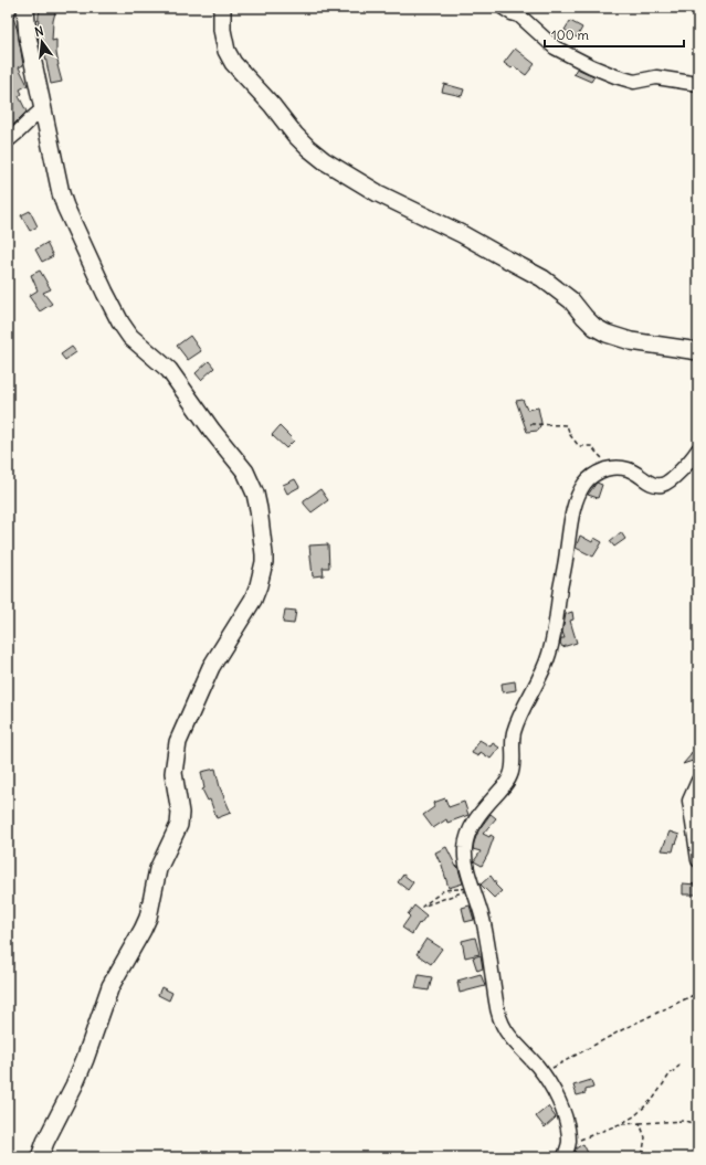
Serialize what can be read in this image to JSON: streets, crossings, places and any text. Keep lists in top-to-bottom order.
{
  "scale_bar": "100 m",
  "north": "top"
}
